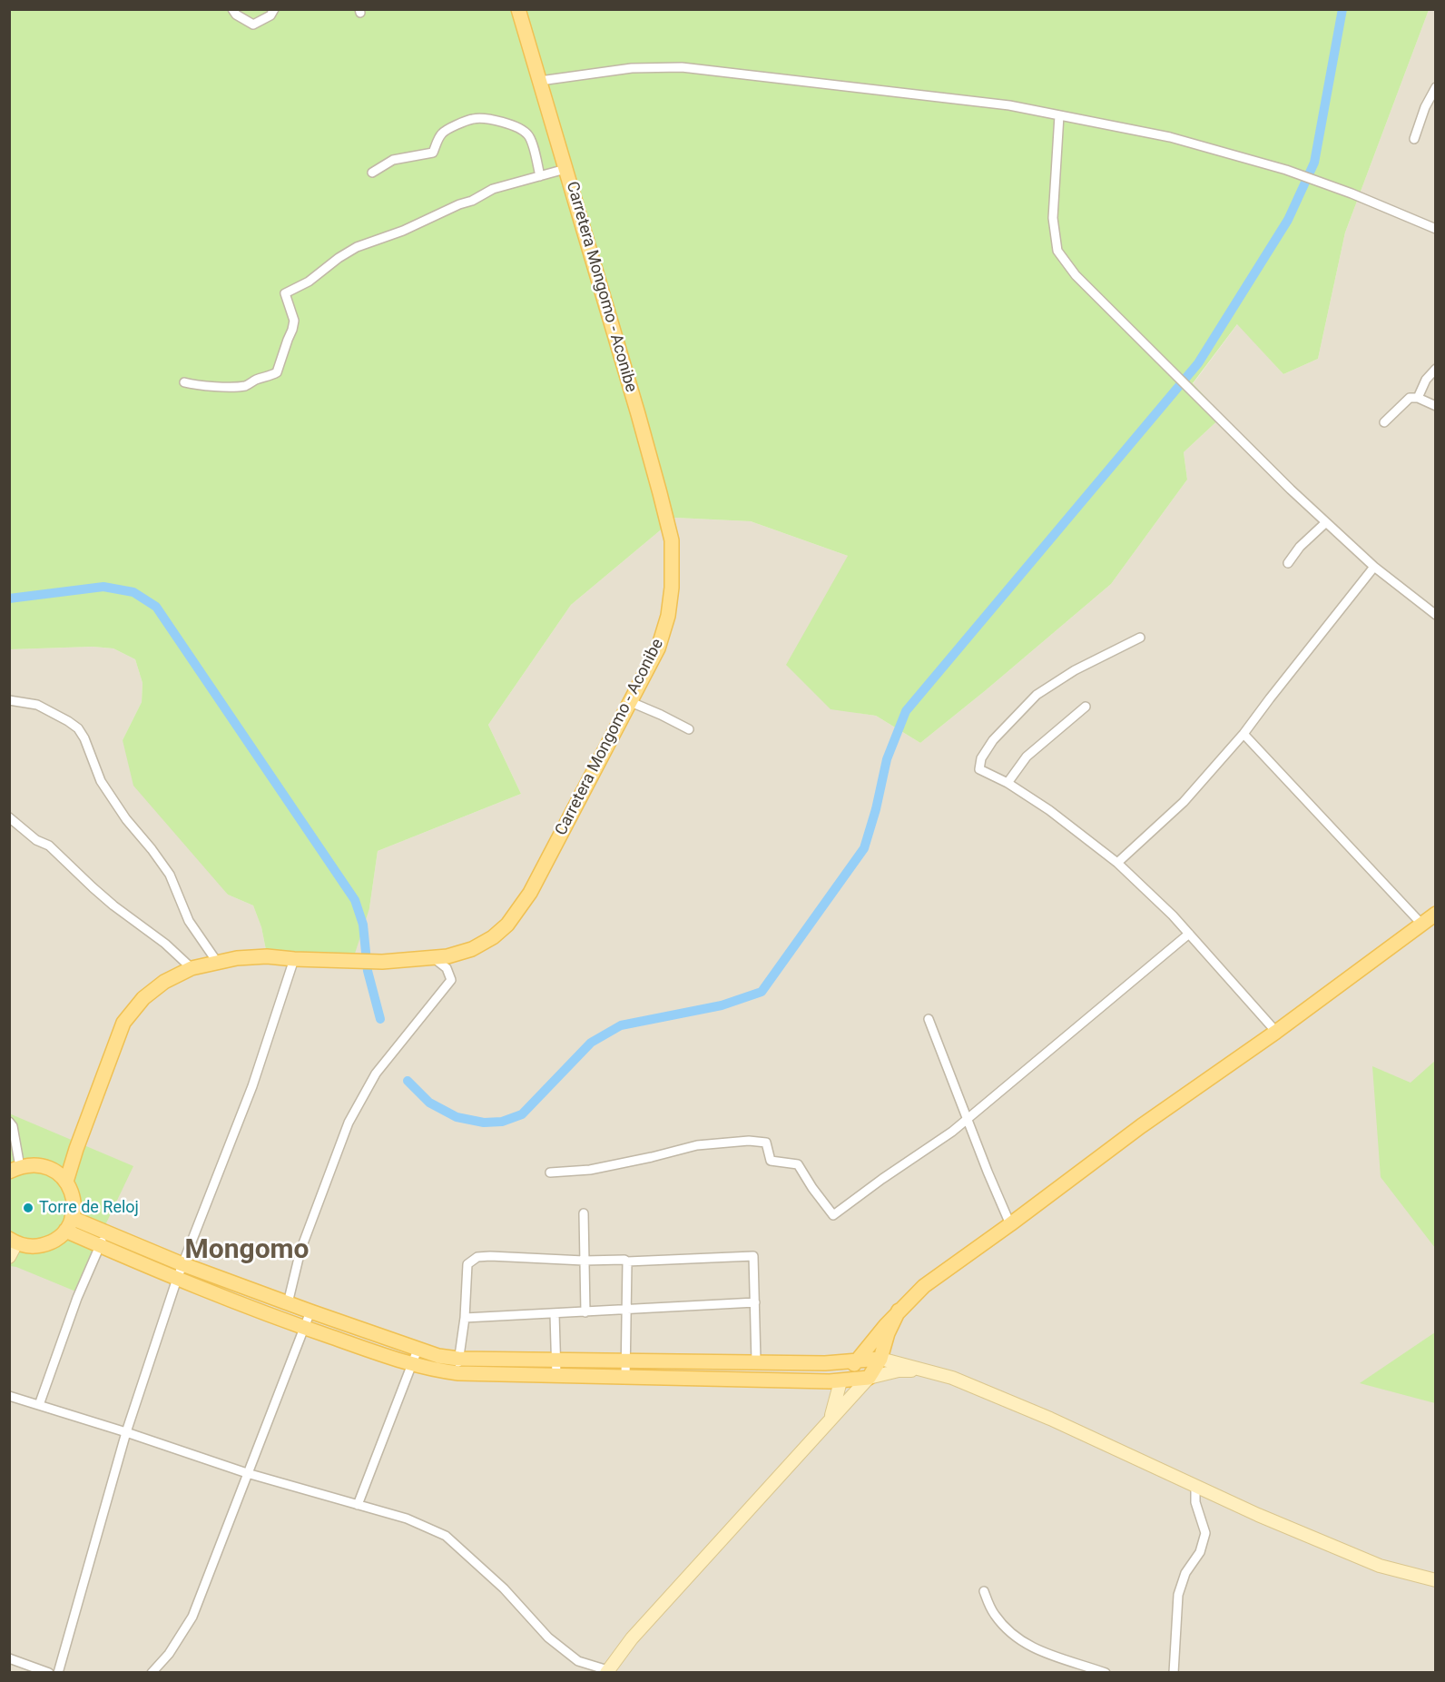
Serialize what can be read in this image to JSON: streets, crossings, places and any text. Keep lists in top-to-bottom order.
{
  "streets": {
    "main road": ["Carretera Mongomo - Aconibe"]
  },
  "districts": ["Mongomo"],
  "places": ["Torre de Reloj"]
}
